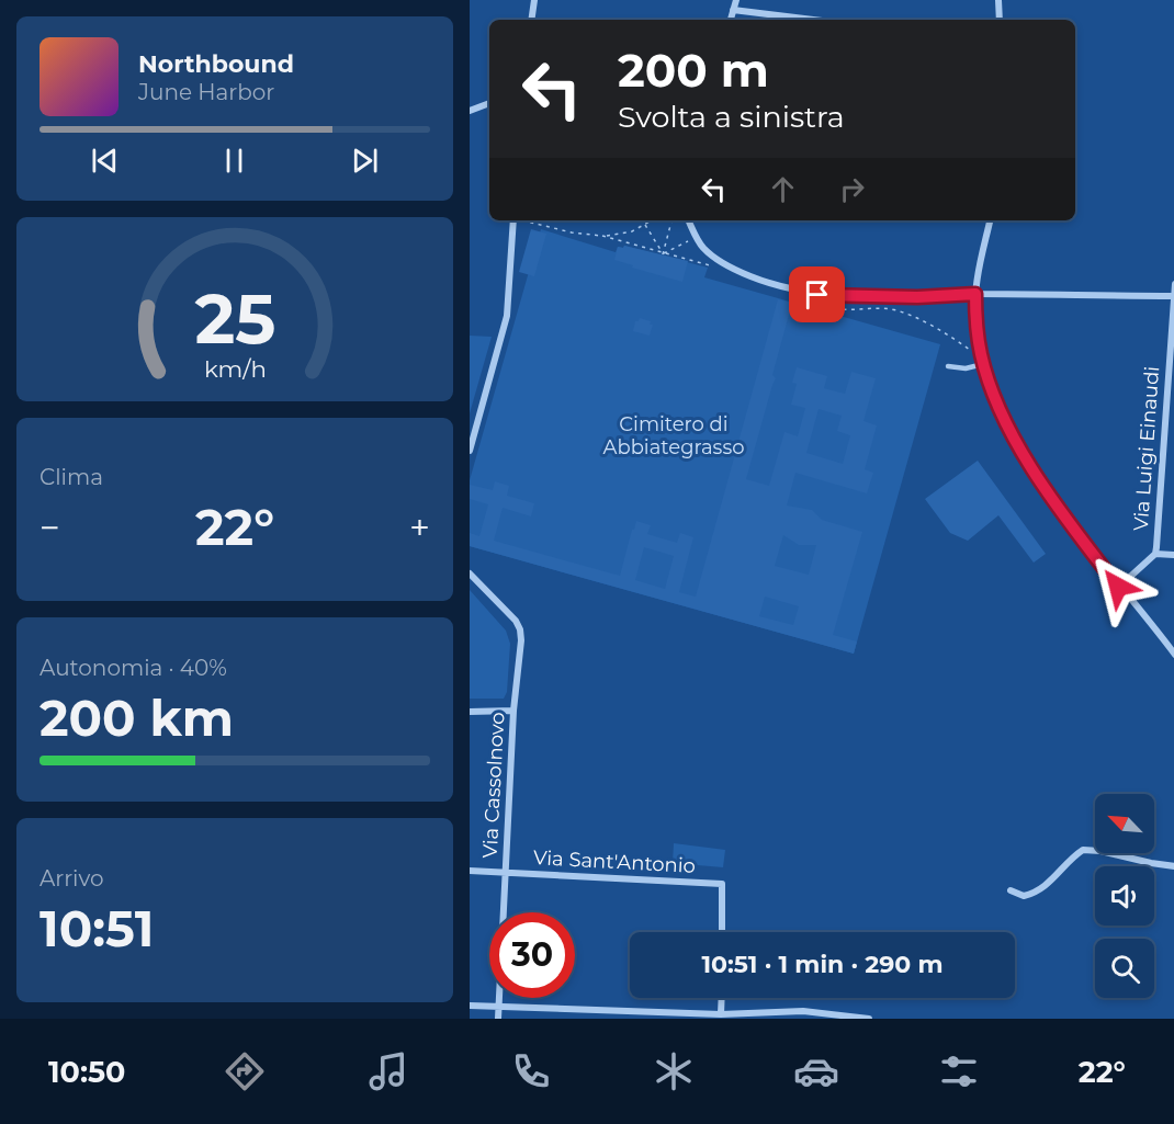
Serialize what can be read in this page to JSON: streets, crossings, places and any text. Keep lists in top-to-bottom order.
{
  "streets": {
    "street": ["Via Luigi Einaudi", "Via Cassolnovo", "Via Sant'Antonio"]
  },
  "crossings": [
    ["Via Cassolnovo", "Via Sant'Antonio"]
  ],
  "parks": ["Cimitero di Abbiategrasso"],
  "north": "top left",
  "page": {
    "turn": ["200 m", "Svolta a sinistra"],
    "song": ["Northbound", "June Harbor"],
    "tile": [
      "Clima",
      ["Autonomia · 40%", "200 km"],
      ["Arrivo", "10:51"]
    ],
    "heat": ["−", "22°", "+"],
    "limit": "30",
    "trip": "10:51 · 1 min · 290 m",
    "tabs": ["10:50", "22°"],
    "gauge": ["25", "km/h"]
  }
}
